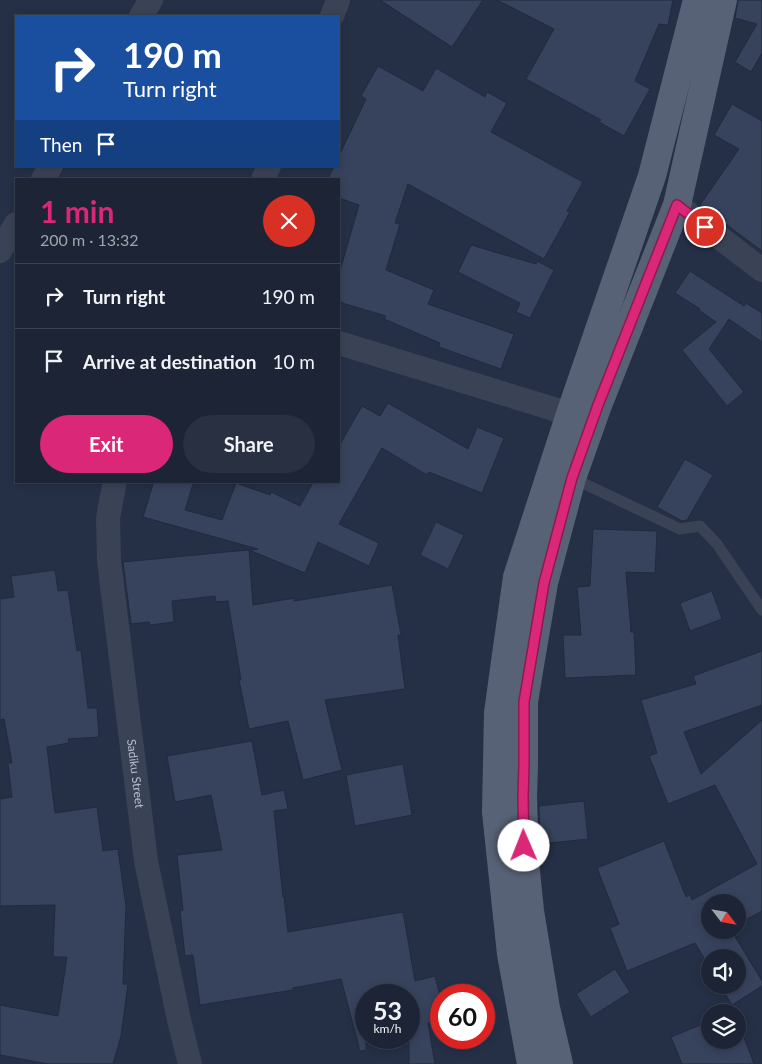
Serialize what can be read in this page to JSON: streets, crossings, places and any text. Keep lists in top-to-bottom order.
{
  "streets": {
    "street": ["Sadiku Street"]
  },
  "north": "bottom right",
  "page": {
    "turn": ["190 m", "Turn right"],
    "then": "Then",
    "heading": ["1 min", "200 m · 13:32"],
    "list": [
      {
        "name": "Turn right",
        "value": "190 m"
      },
      {
        "name": "Arrive at destination",
        "value": "10 m"
      }
    ],
    "buttons": ["Exit", "Share"],
    "speed": "53 km/h",
    "limit": "60"
  }
}
